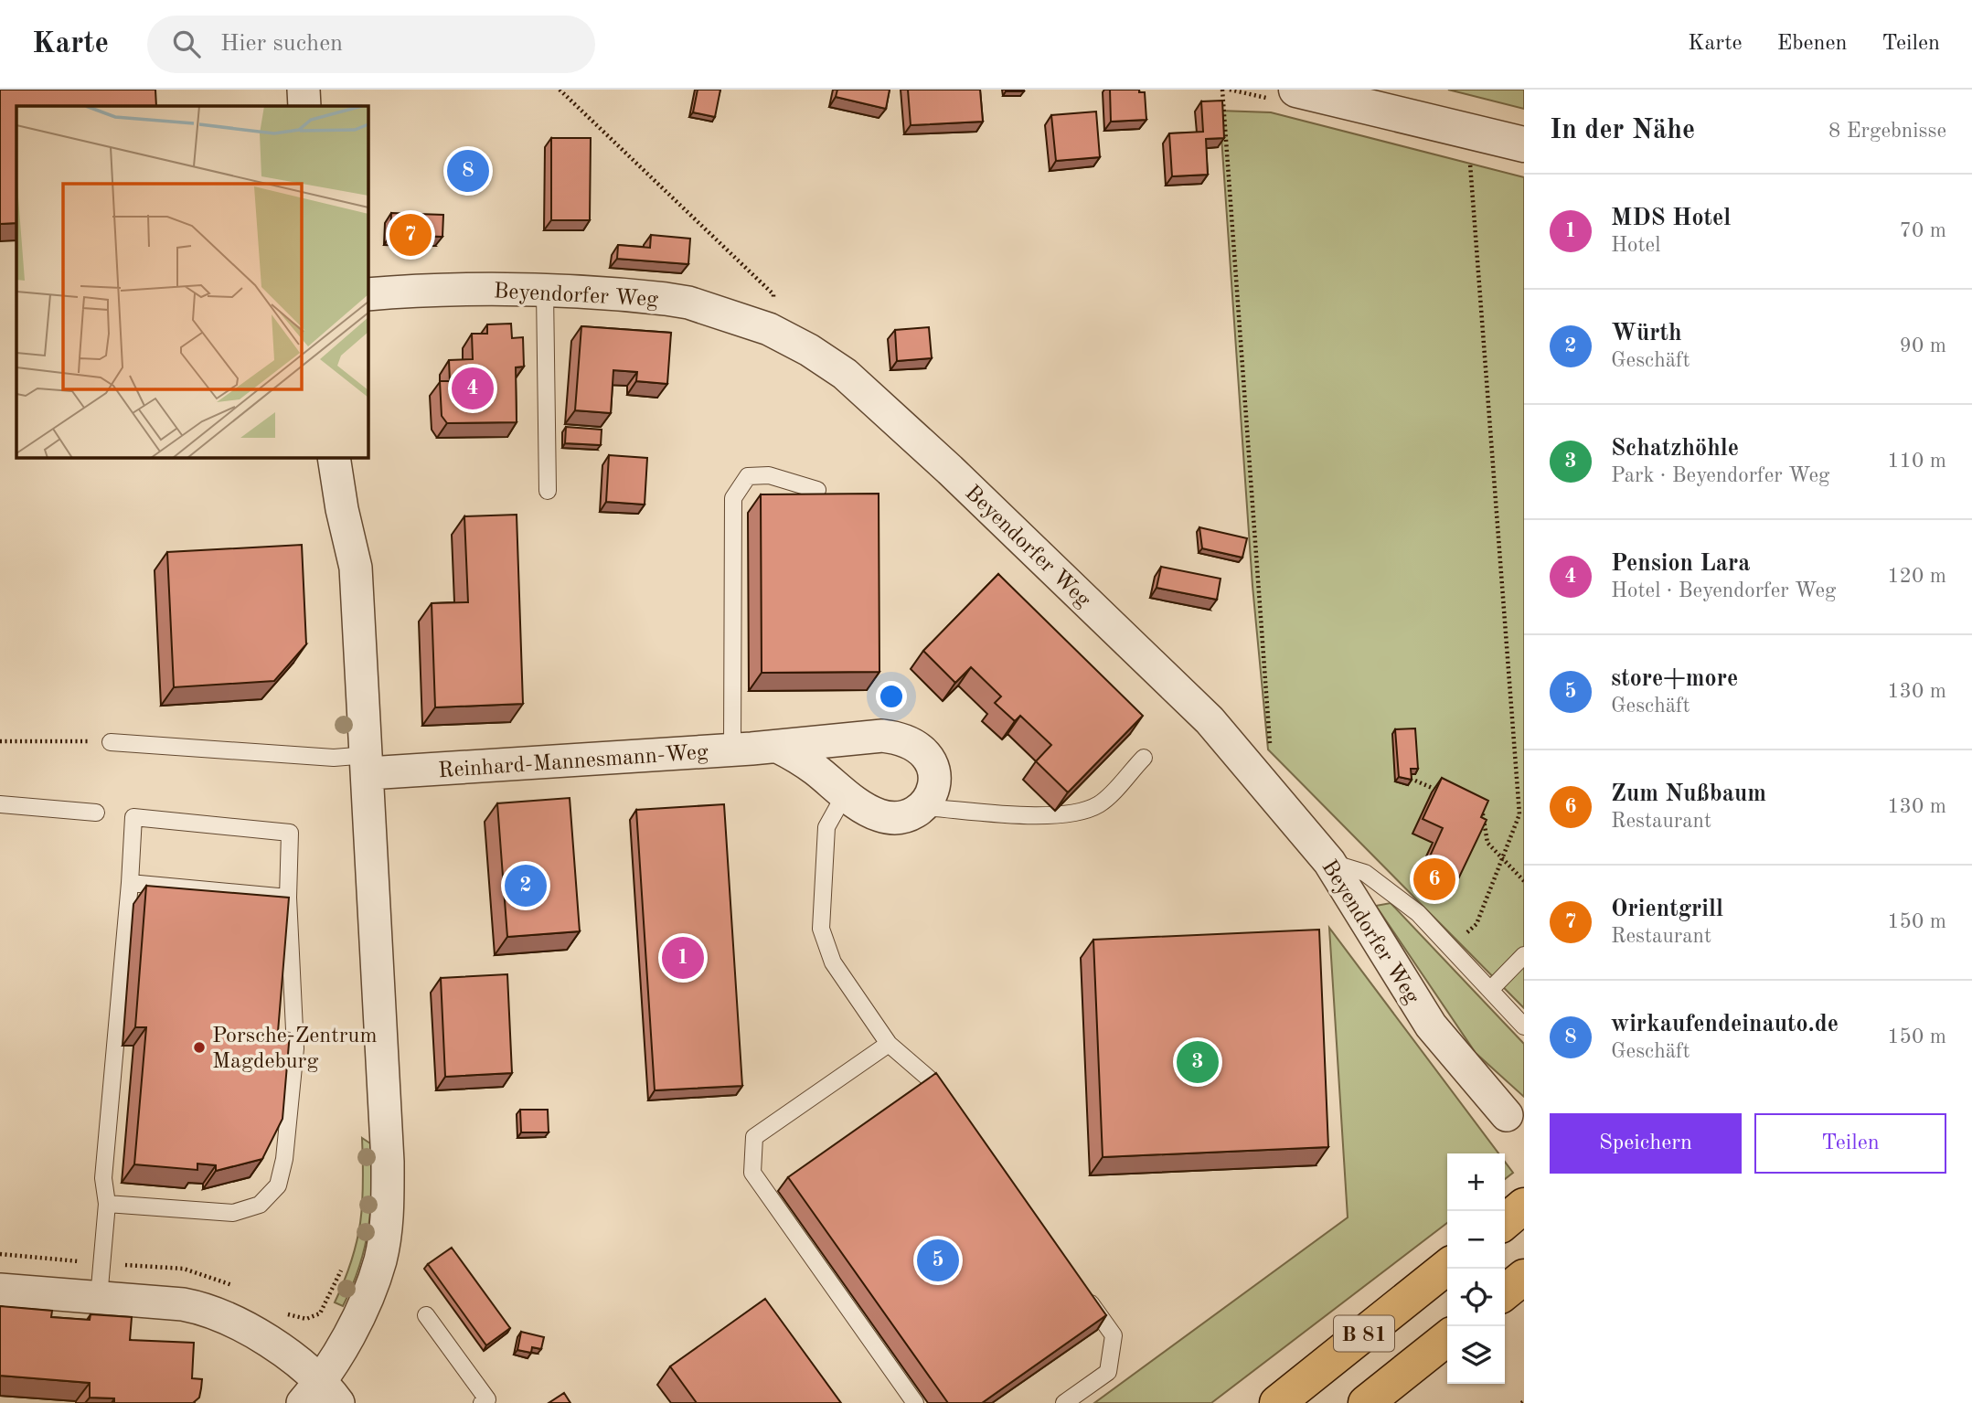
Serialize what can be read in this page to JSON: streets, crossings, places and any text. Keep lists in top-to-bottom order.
{
  "streets": {
    "highway": ["B 81"],
    "street": ["Beyendorfer Weg", "Reinhard-Mannesmann-Weg"]
  },
  "places": ["Porsche-Zentrum Magdeburg"],
  "page": {
    "header": "Karte",
    "search": "Hier suchen",
    "nav": ["Karte", "Ebenen", "Teilen"],
    "heading": ["In der Nähe", "8 Ergebnisse"],
    "pins": [
      "8",
      "7",
      "4",
      "6",
      "2",
      "1",
      "3",
      "5"
    ],
    "list": [
      {
        "mark": "1",
        "name": "MDS Hotel",
        "note": "Hotel",
        "value": "70 m"
      },
      {
        "mark": "2",
        "name": "Würth",
        "note": "Geschäft",
        "value": "90 m"
      },
      {
        "mark": "3",
        "name": "Schatzhöhle",
        "note": "Park · Beyendorfer Weg",
        "value": "110 m"
      },
      {
        "mark": "4",
        "name": "Pension Lara",
        "note": "Hotel · Beyendorfer Weg",
        "value": "120 m"
      },
      {
        "mark": "5",
        "name": "store+more",
        "note": "Geschäft",
        "value": "130 m"
      },
      {
        "mark": "6",
        "name": "Zum Nußbaum",
        "note": "Restaurant",
        "value": "130 m"
      },
      {
        "mark": "7",
        "name": "Orientgrill",
        "note": "Restaurant",
        "value": "150 m"
      },
      {
        "mark": "8",
        "name": "wirkaufendeinauto.de",
        "note": "Geschäft",
        "value": "150 m"
      }
    ],
    "buttons": ["Speichern", "Teilen"],
    "map_buttons": ["+", "−"]
  }
}
